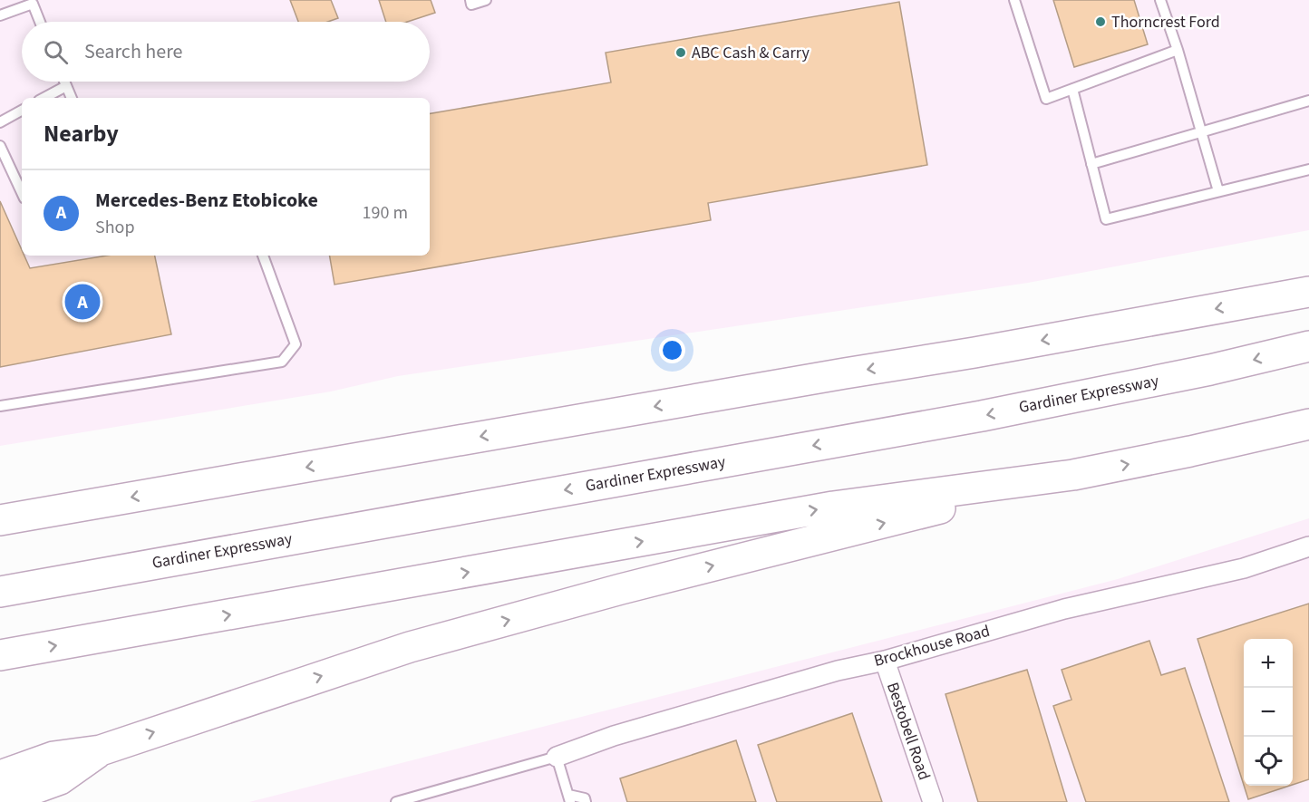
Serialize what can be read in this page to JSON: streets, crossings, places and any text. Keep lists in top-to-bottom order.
{
  "streets": {
    "highway": ["Gardiner Expressway"],
    "street": ["Brockhouse Road", "Bestobell Road"]
  },
  "crossings": [
    ["Brockhouse Road", "Bestobell Road"]
  ],
  "places": ["Thorncrest Ford", "ABC Cash & Carry"],
  "page": {
    "search": "Search here",
    "heading": "Nearby",
    "list": [
      {
        "mark": "A",
        "name": "Mercedes-Benz Etobicoke",
        "note": "Shop",
        "value": "190 m"
      }
    ],
    "pins": "A",
    "map_buttons": ["+", "−"]
  }
}
